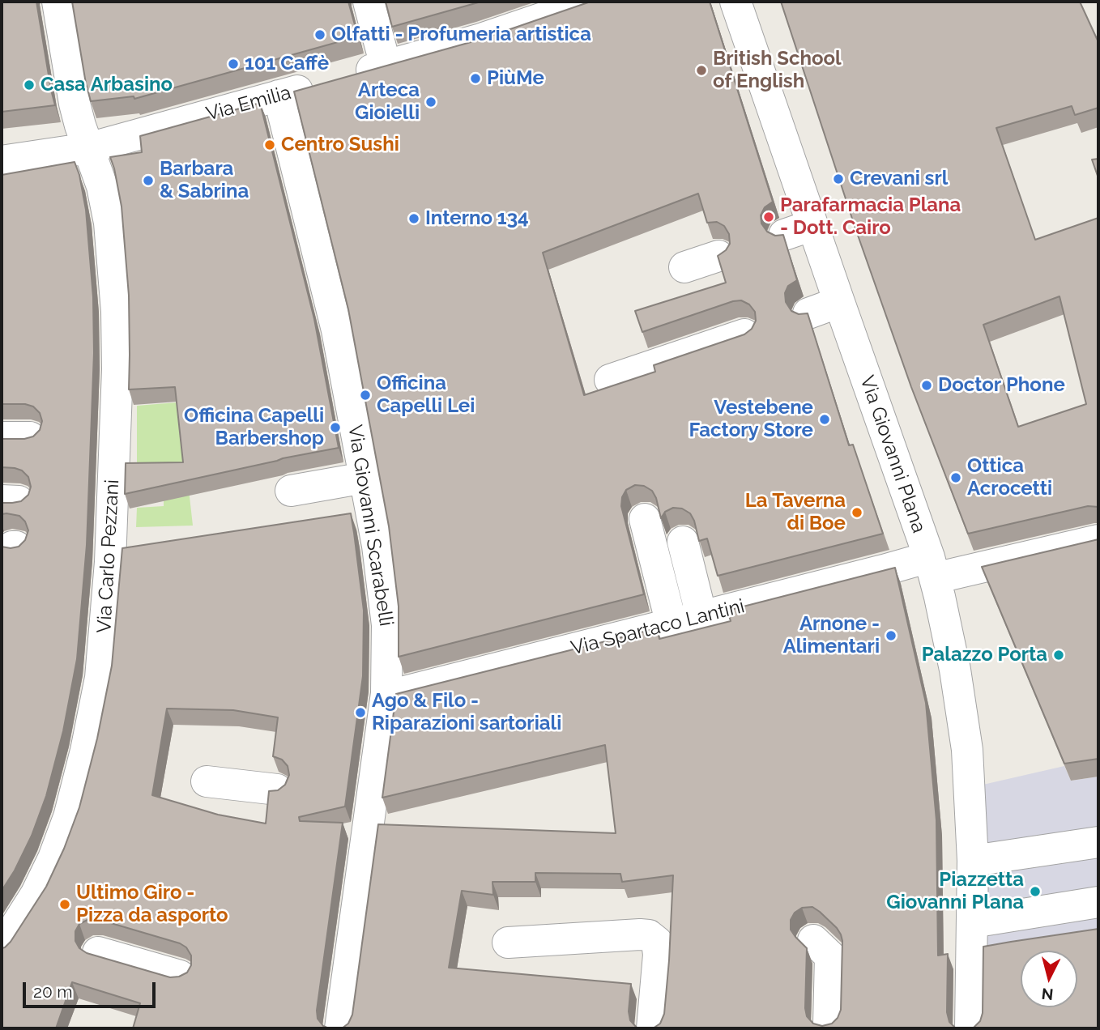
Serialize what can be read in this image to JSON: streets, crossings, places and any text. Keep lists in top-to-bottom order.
{
  "streets": {
    "street": [
      "Via Emilia",
      "Via Giovanni Plana",
      "Via Giovanni Scarabelli",
      "Via Carlo Pezzani",
      "Via Spartaco Lantini"
    ]
  },
  "crossings": [
    ["Via Emilia", "Via Giovanni Scarabelli"],
    ["Via Emilia", "Via Carlo Pezzani"],
    ["Via Giovanni Plana", "Via Spartaco Lantini"],
    ["Via Giovanni Scarabelli", "Via Spartaco Lantini"]
  ],
  "places": [
    "Olfatti - Profumeria artistica",
    "101 Caffè",
    "British School of English",
    "PiùMe",
    "Casa Arbasino",
    "Arteca Gioielli",
    "Centro Sushi",
    "Crevani srl",
    "Barbara & Sabrina",
    "Parafarmacia Plana - Dott. Cairo",
    "Interno 134",
    "Doctor Phone",
    "Officina Capelli Lei",
    "Vestebene Factory Store",
    "Officina Capelli Barbershop",
    "Ottica Acrocetti",
    "La Taverna di Boe",
    "Arnone - Alimentari",
    "Palazzo Porta",
    "Ago & Filo - Riparazioni sartoriali",
    "Piazzetta Giovanni Plana",
    "Ultimo Giro - Pizza da asporto"
  ],
  "scale_bar": "20 m",
  "north": "bottom"
}
